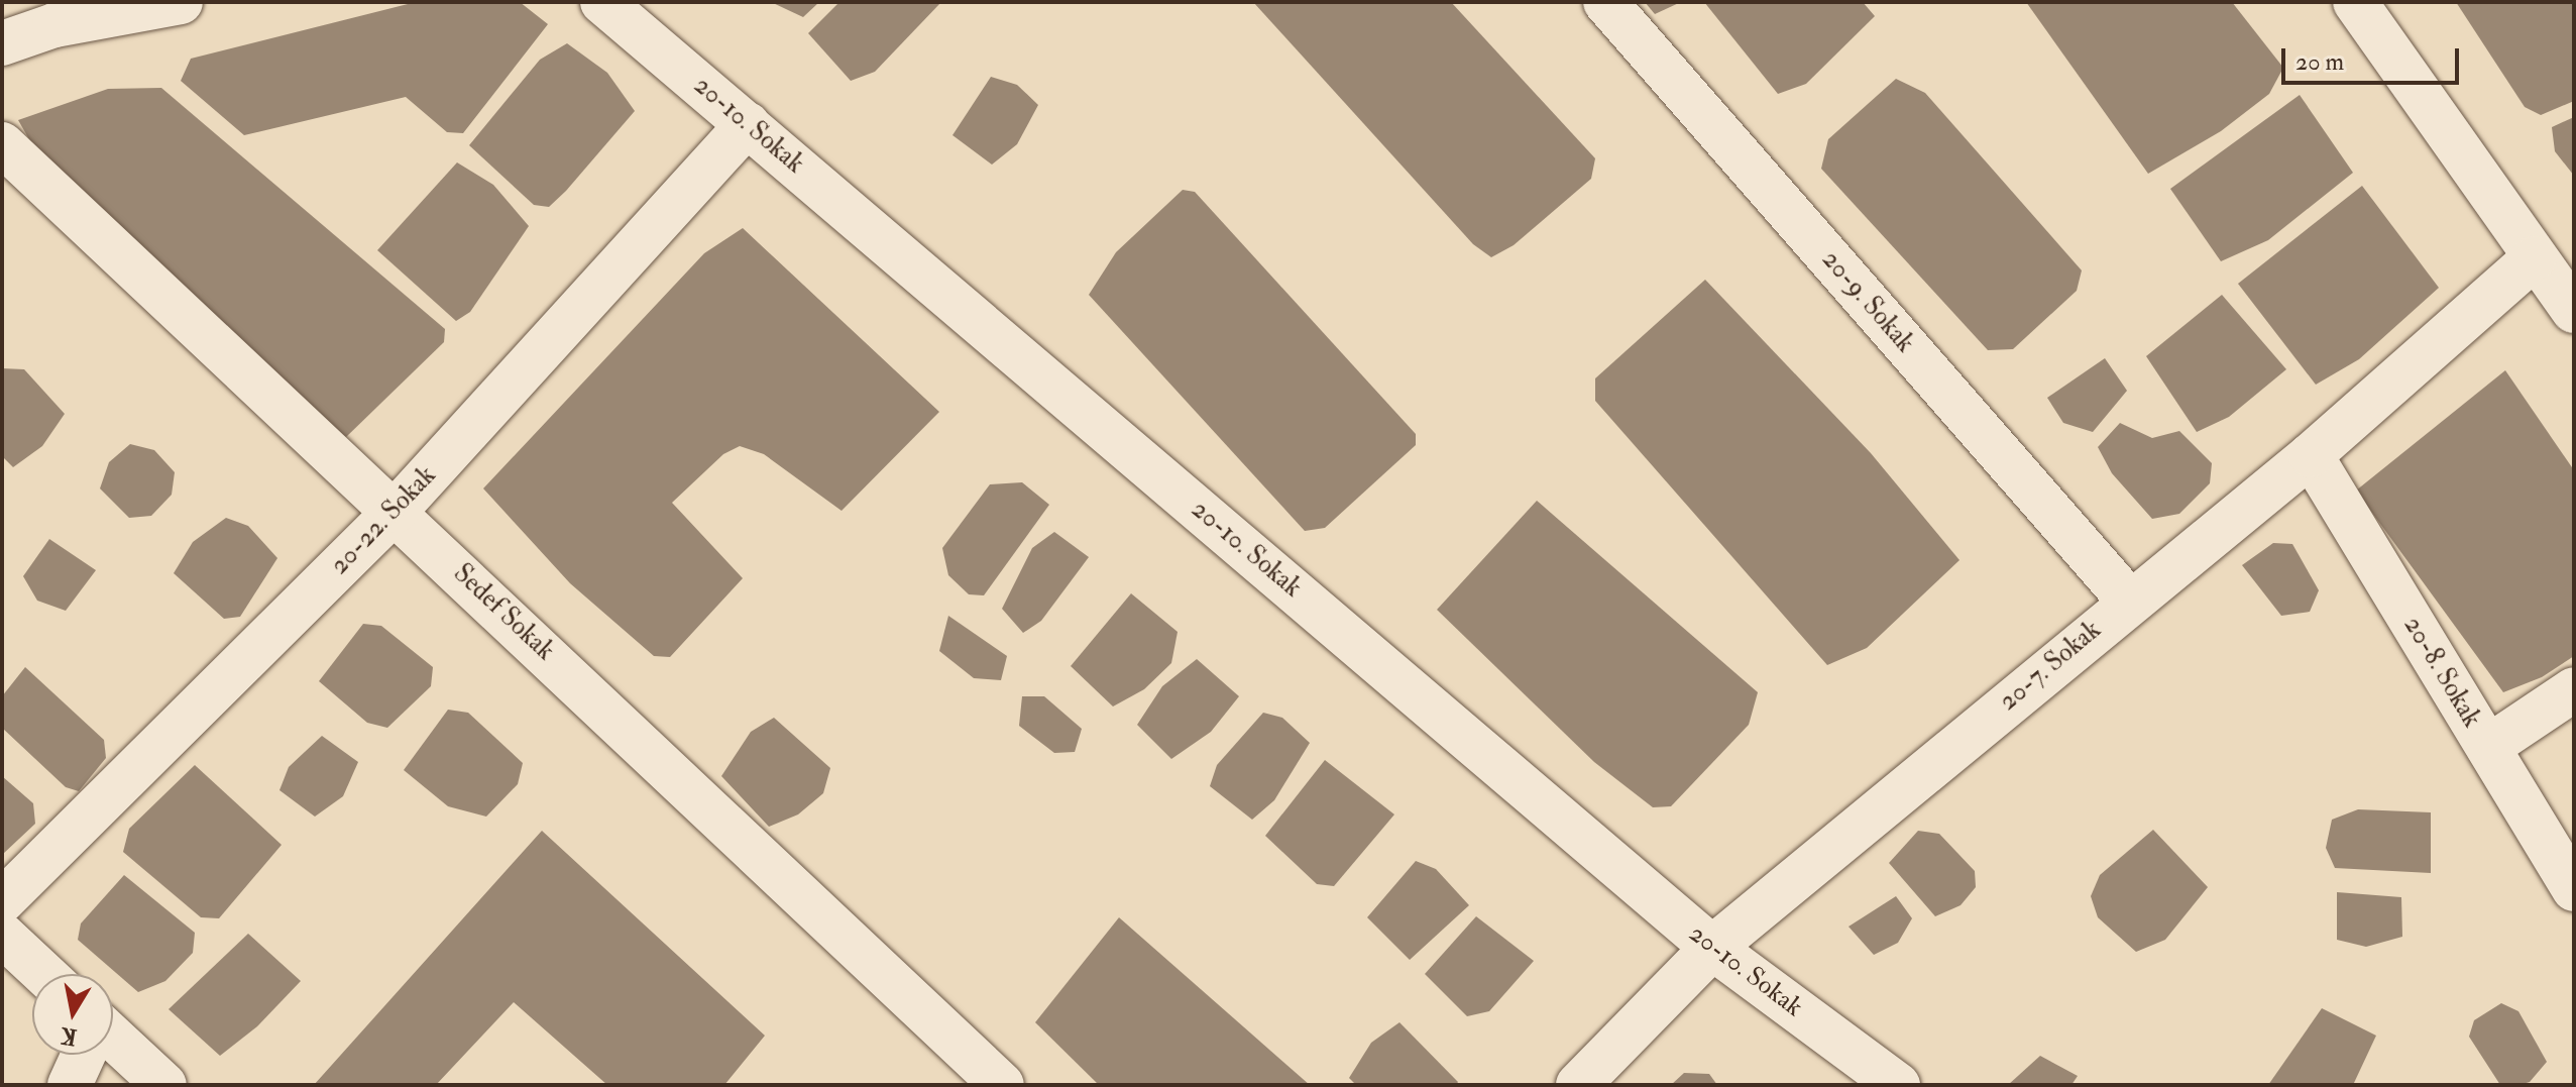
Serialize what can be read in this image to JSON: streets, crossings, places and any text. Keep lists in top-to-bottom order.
{
  "streets": {
    "street": [
      "20-10. Sokak",
      "20-9. Sokak",
      "20-22. Sokak",
      "Sedef Sokak",
      "20-7. Sokak",
      "20-8. Sokak"
    ]
  },
  "crossings": [
    ["20-10. Sokak", "20-22. Sokak"],
    ["20-10. Sokak", "20-7. Sokak"],
    ["20-9. Sokak", "20-7. Sokak"],
    ["20-22. Sokak", "Sedef Sokak"],
    ["20-7. Sokak", "20-8. Sokak"]
  ],
  "scale_bar": "20 m",
  "north": "bottom"
}
